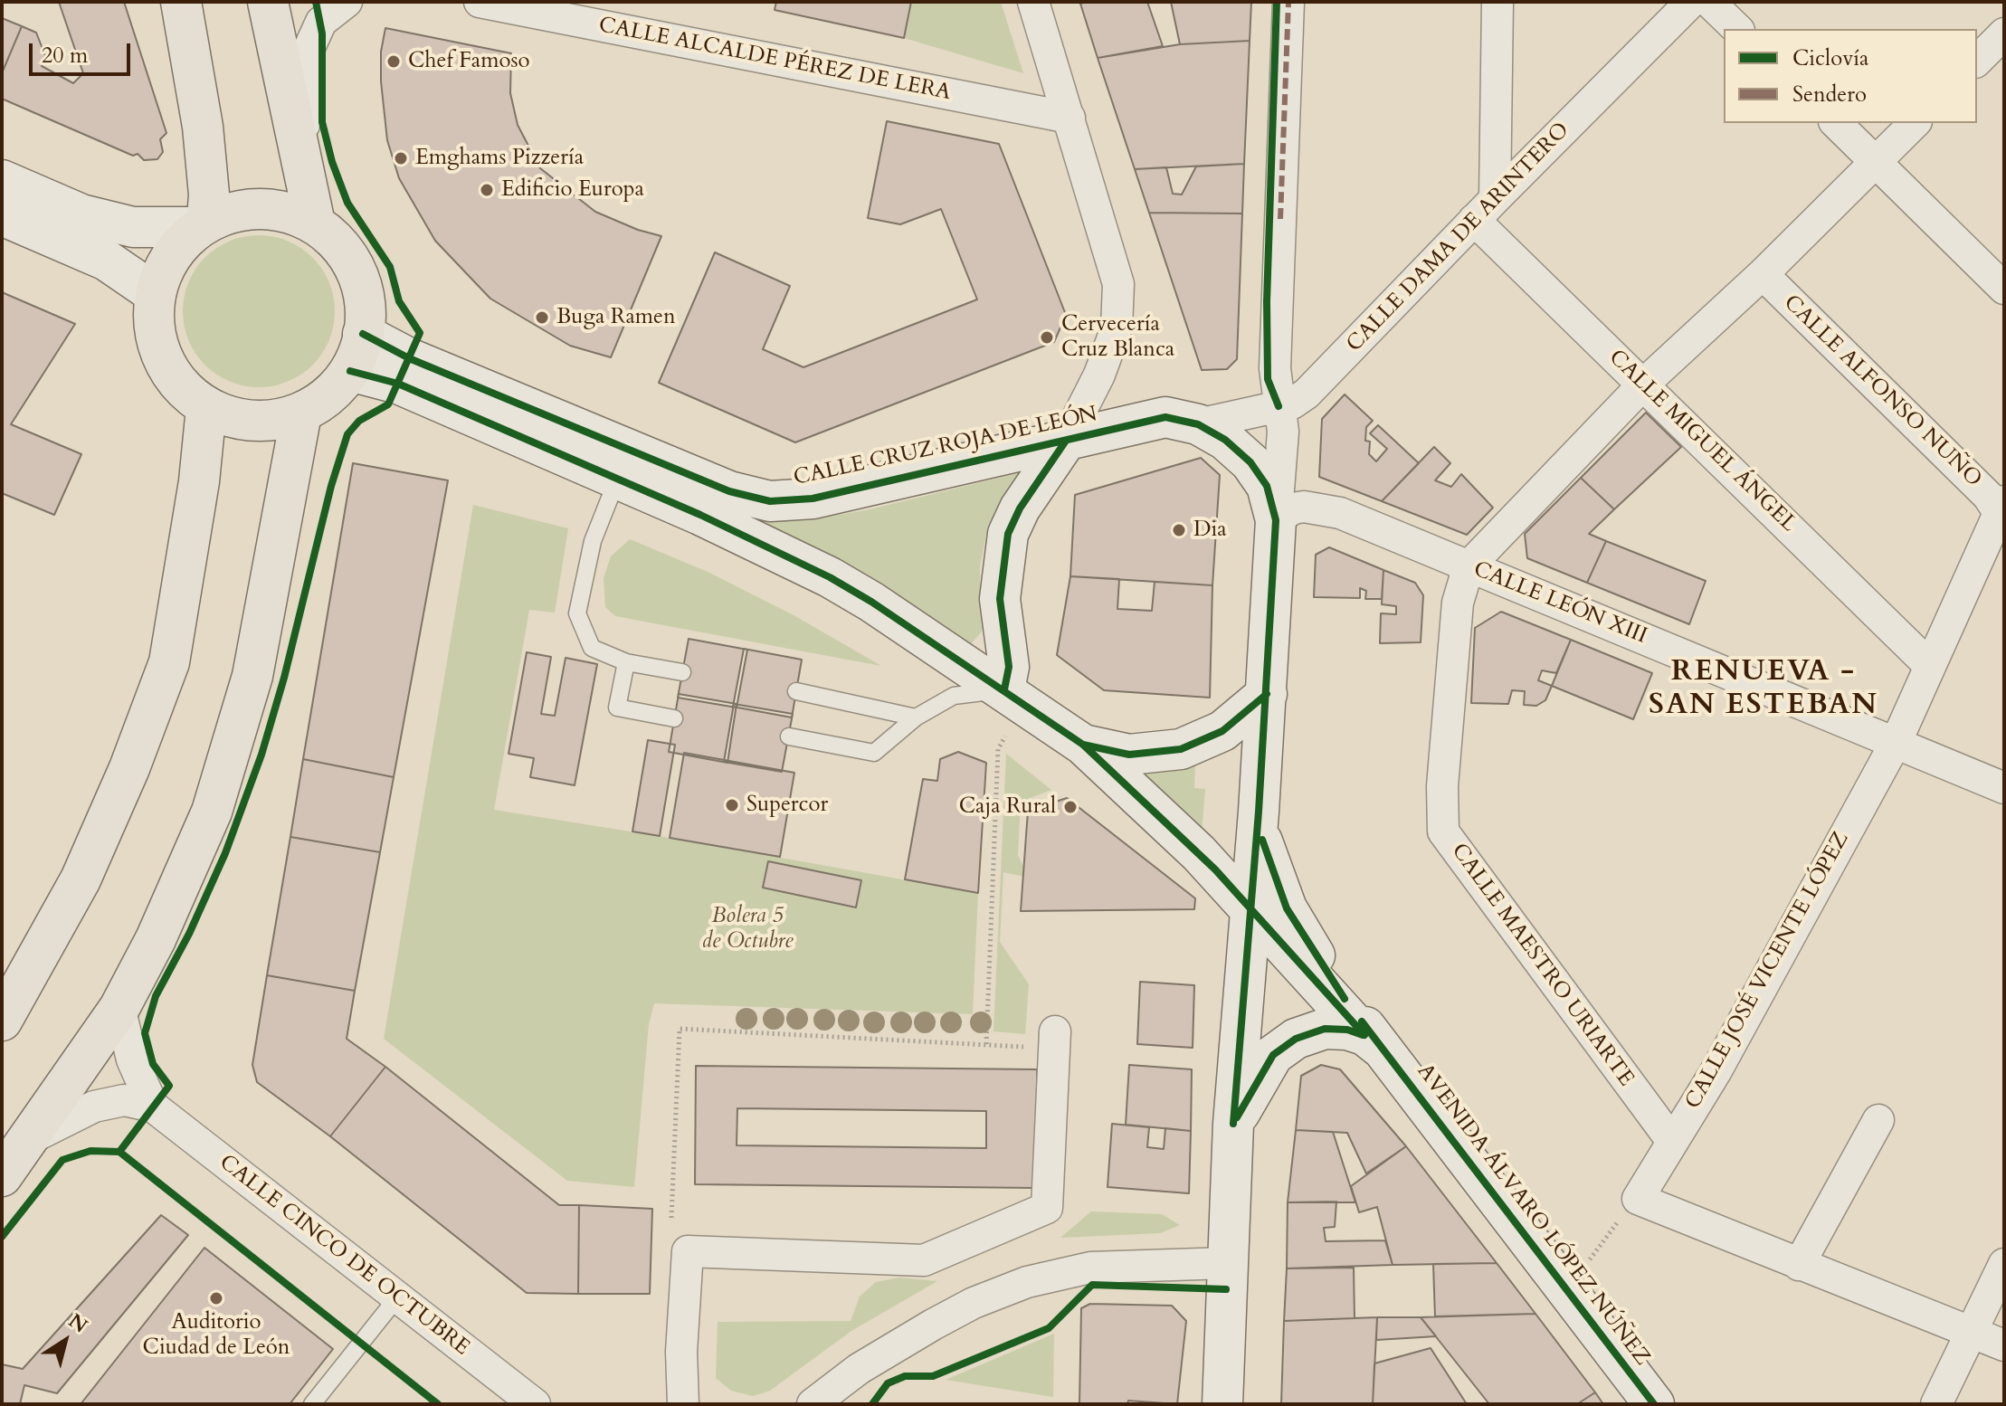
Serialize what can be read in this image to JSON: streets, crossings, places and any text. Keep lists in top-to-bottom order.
{
  "streets": {
    "main road": ["CALLE CRUZ ROJA DE LEÓN", "AVENIDA ÁLVARO LÓPEZ NÚÑEZ"],
    "street": [
      "CALLE ALCALDE PÉREZ DE LERA",
      "CALLE DAMA DE ARINTERO",
      "CALLE ALFONSO NUÑO",
      "CALLE MIGUEL ÁNGEL",
      "CALLE LEÓN XIII",
      "CALLE MAESTRO URIARTE",
      "CALLE JOSÉ VICENTE LÓPEZ",
      "CALLE CINCO DE OCTUBRE"
    ]
  },
  "crossings": [
    ["CALLE DAMA DE ARINTERO", "CALLE MIGUEL ÁNGEL"],
    ["CALLE DAMA DE ARINTERO", "CALLE CRUZ ROJA DE LEÓN"],
    ["CALLE ALFONSO NUÑO", "CALLE JOSÉ VICENTE LÓPEZ"],
    ["CALLE MIGUEL ÁNGEL", "CALLE JOSÉ VICENTE LÓPEZ"],
    ["CALLE CRUZ ROJA DE LEÓN", "CALLE LEÓN XIII"],
    ["CALLE CRUZ ROJA DE LEÓN", "AVENIDA ÁLVARO LÓPEZ NÚÑEZ"],
    ["CALLE LEÓN XIII", "CALLE MAESTRO URIARTE"],
    ["CALLE LEÓN XIII", "CALLE JOSÉ VICENTE LÓPEZ"],
    ["CALLE MAESTRO URIARTE", "CALLE JOSÉ VICENTE LÓPEZ"]
  ],
  "districts": ["RENUEVA - SAN ESTEBAN"],
  "parks": ["Bolera 5 de Octubre"],
  "places": [
    "Chef Famoso",
    "Emghams Pizzería",
    "Edificio Europa",
    "Buga Ramen",
    "Cervecería Cruz Blanca",
    "Dia",
    "Supercor",
    "Caja Rural",
    "Auditorio Ciudad de León"
  ],
  "legend": ["Ciclovía", "Sendero"],
  "scale_bar": "20 m",
  "north": "top right"
}
